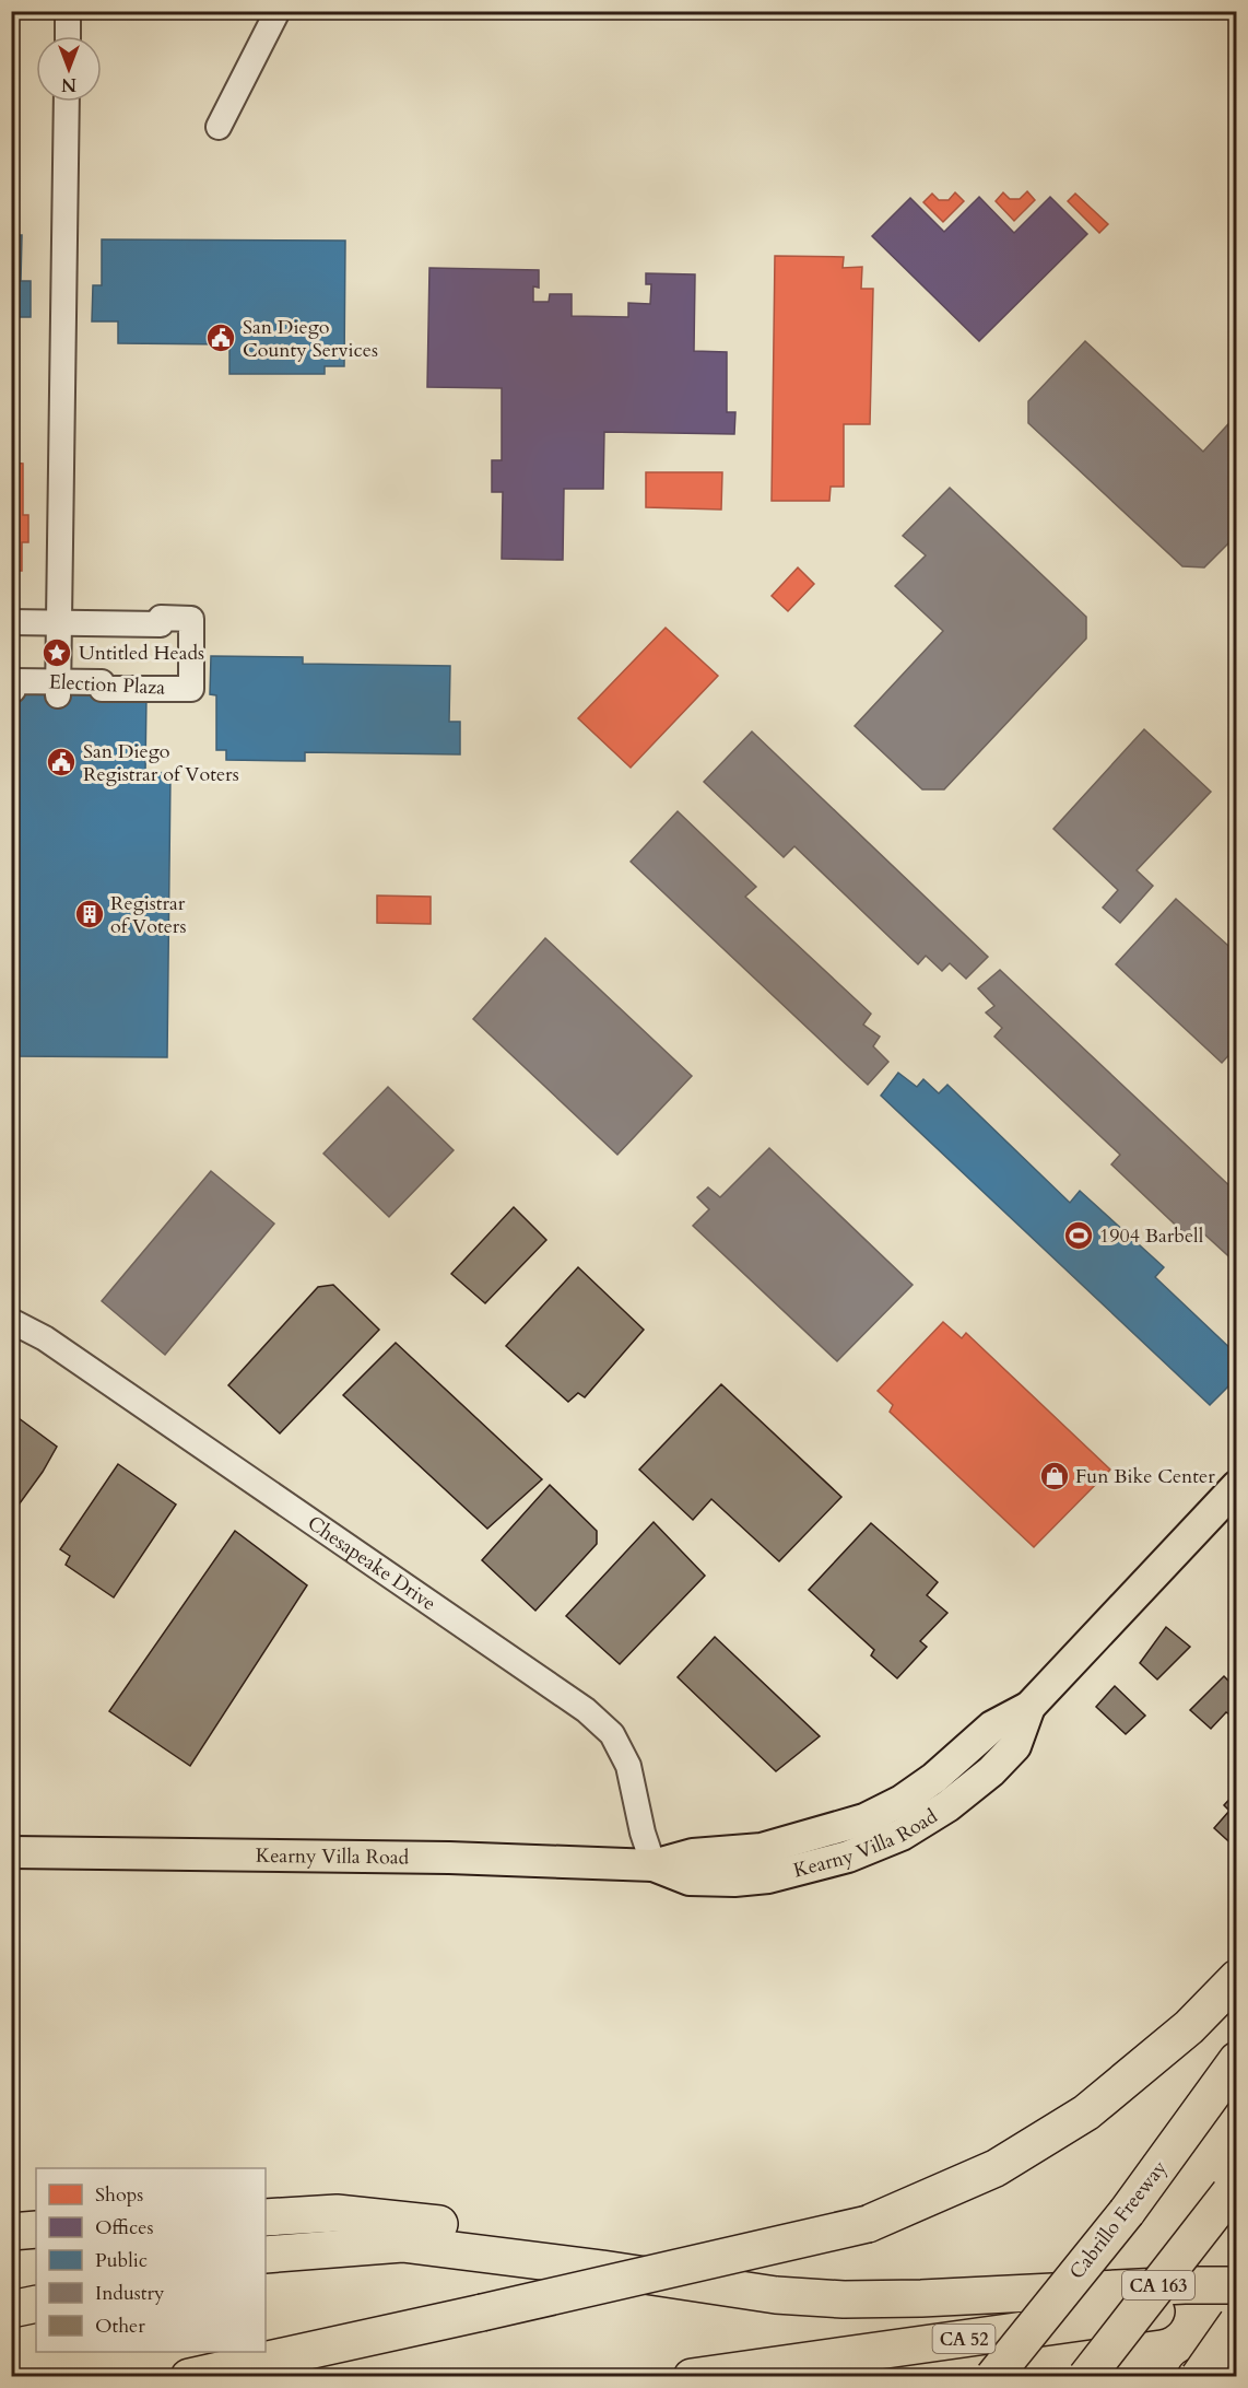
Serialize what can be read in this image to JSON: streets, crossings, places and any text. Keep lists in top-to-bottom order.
{
  "streets": {
    "highway": ["Cabrillo Freeway", "CA 163", "CA 52"],
    "main road": ["Kearny Villa Road"],
    "street": ["Election Plaza", "Chesapeake Drive"]
  },
  "crossings": [
    ["Chesapeake Drive", "Kearny Villa Road"]
  ],
  "places": {
    "public building": ["San Diego County Services", "San Diego Registrar of Voters"],
    "place": ["Untitled Heads"],
    "building": ["Registrar of Voters"],
    "sports": ["1904 Barbell"],
    "shop": ["Fun Bike Center"]
  },
  "legend": [
    "Shops",
    "Offices",
    "Public",
    "Industry",
    "Other"
  ],
  "north": "bottom"
}
